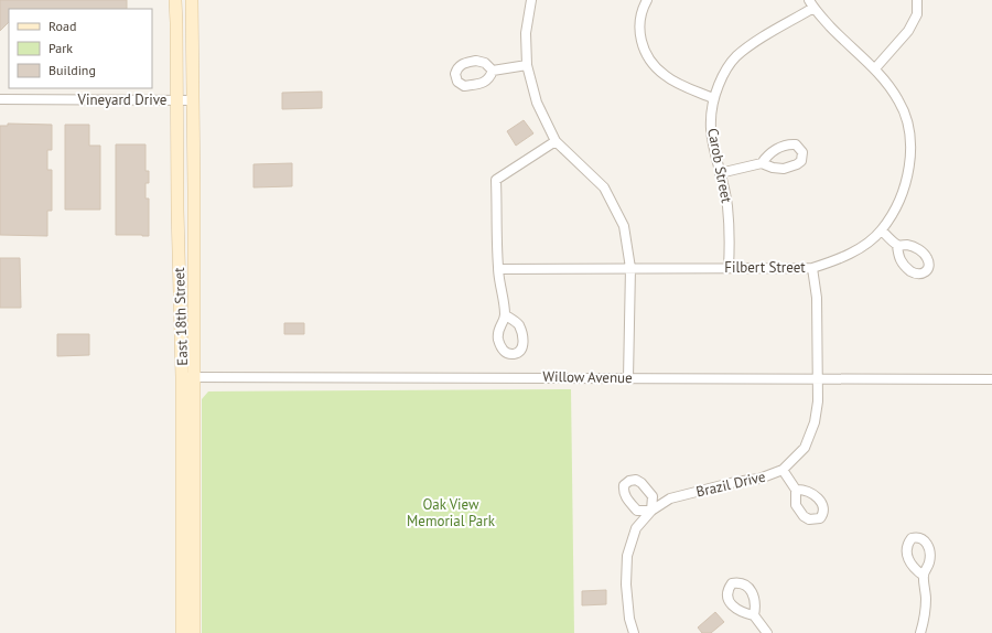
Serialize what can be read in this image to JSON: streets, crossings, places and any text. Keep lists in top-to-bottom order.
{
  "streets": {
    "main road": ["East 18th Street"],
    "street": [
      "Vineyard Drive",
      "Carob Street",
      "Filbert Street",
      "Willow Avenue",
      "Brazil Drive"
    ]
  },
  "crossings": [
    ["Vineyard Drive", "East 18th Street"],
    ["Carob Street", "Filbert Street"],
    ["Filbert Street", "Brazil Drive"],
    ["East 18th Street", "Willow Avenue"],
    ["Willow Avenue", "Brazil Drive"]
  ],
  "parks": ["Oak View Memorial Park"],
  "legend": ["Road", "Park", "Building"]
}
